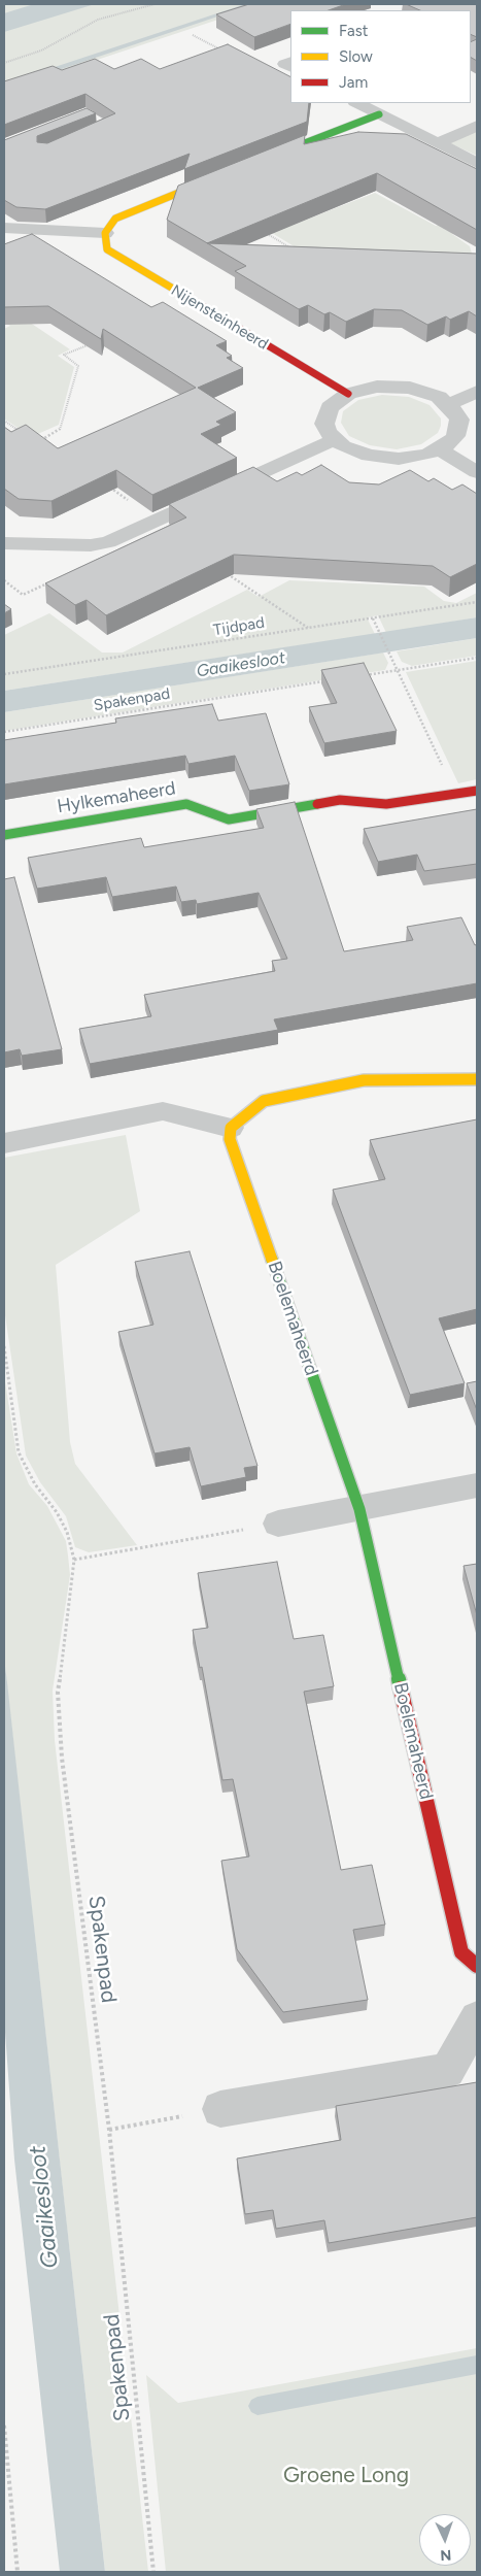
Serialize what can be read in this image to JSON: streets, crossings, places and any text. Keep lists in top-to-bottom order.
{
  "streets": {
    "street": ["Nijensteinheerd", "Hylkemaheerd", "Boelemaheerd"],
    "path": ["Tijdpad", "Spakenpad"]
  },
  "water": ["Gaaikesloot"],
  "parks": ["Groene Long"],
  "legend": ["Fast", "Slow", "Jam"],
  "north": "bottom"
}
